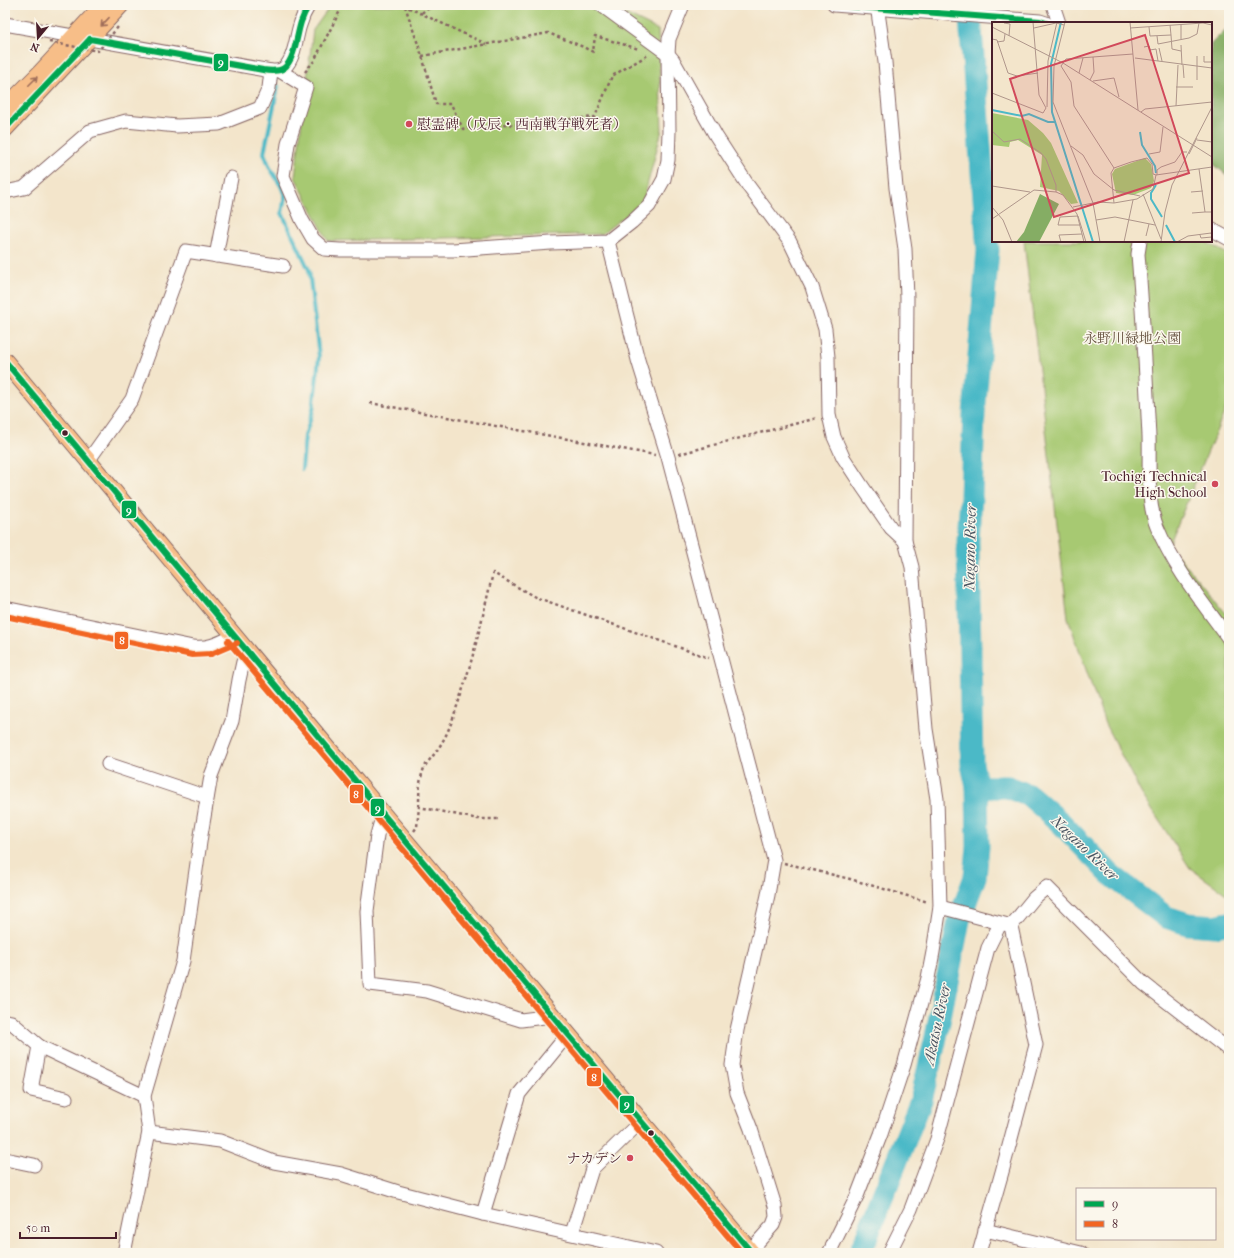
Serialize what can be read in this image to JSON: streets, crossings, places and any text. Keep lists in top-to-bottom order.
{
  "water": ["Nagano River", "Akatsu River"],
  "parks": ["永野川緑地公園"],
  "places": ["慰霊碑（戊辰・西南戦争戦死者）", "Tochigi Technical High School", "ナカデン"],
  "lines": ["transit line 9", "transit line 8"],
  "legend": ["9", "8"],
  "scale_bar": "50 m",
  "north": "bottom"
}
